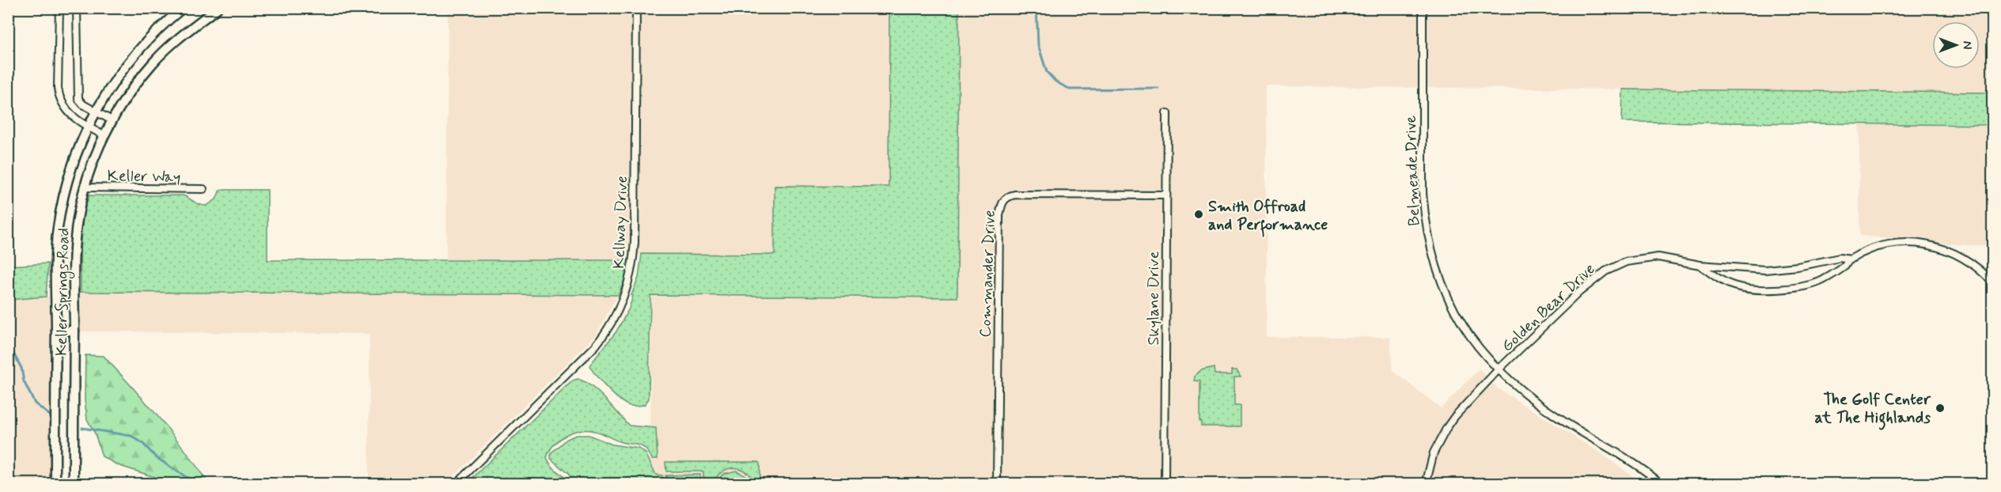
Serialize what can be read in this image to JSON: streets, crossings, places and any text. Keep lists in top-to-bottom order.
{
  "streets": {
    "main road": ["Keller Springs Road"],
    "street": [
      "Belmeade Drive",
      "Keller Way",
      "Kellway Drive",
      "Commander Drive",
      "Skylane Drive",
      "Golden Bear Drive"
    ]
  },
  "crossings": [
    ["Belmeade Drive", "Golden Bear Drive"],
    ["Keller Way", "Keller Springs Road"],
    ["Commander Drive", "Skylane Drive"]
  ],
  "places": ["Smith Offroad and Performance", "The Golf Center at The Highlands"],
  "north": "right"
}
